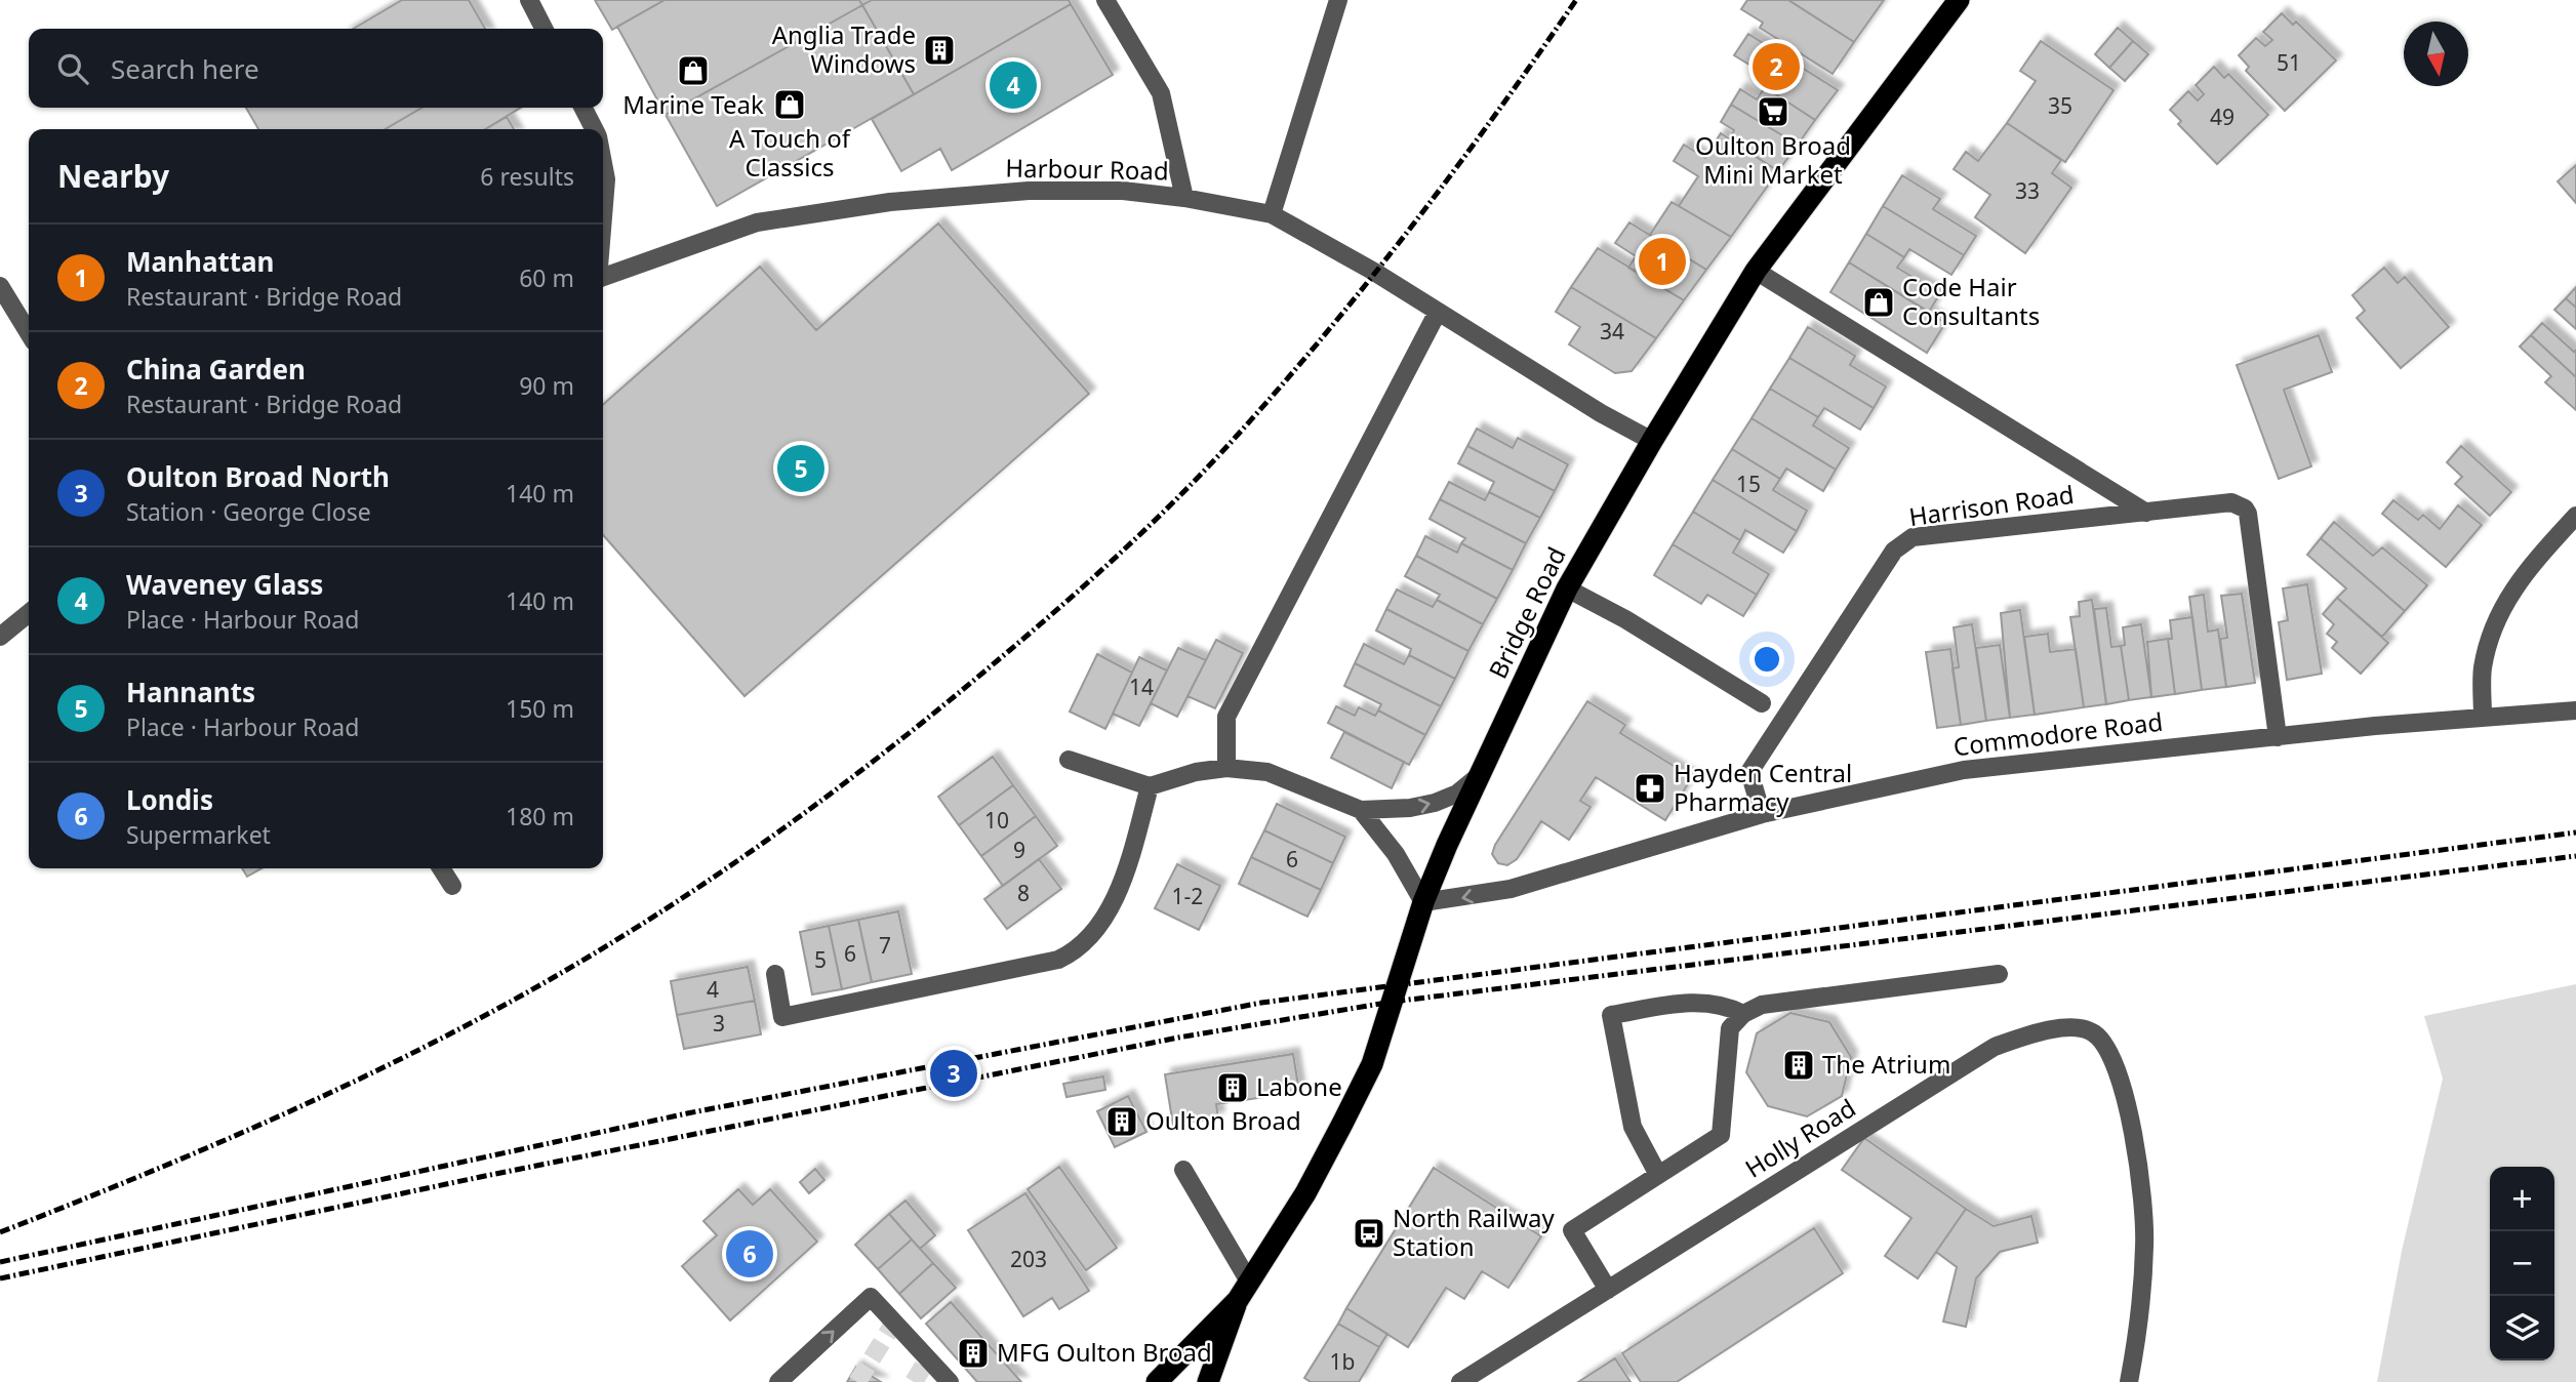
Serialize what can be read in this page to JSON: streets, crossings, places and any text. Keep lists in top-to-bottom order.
{
  "streets": {
    "highway": ["Bridge Road"],
    "street": [
      "Harbour Road",
      "Harrison Road",
      "Commodore Road",
      "Holly Road"
    ]
  },
  "crossings": [
    ["Harbour Road", "Bridge Road"],
    ["Harrison Road", "Bridge Road"],
    ["Harrison Road", "Commodore Road"],
    ["Bridge Road", "Commodore Road"]
  ],
  "places": {
    "building": [
      "Anglia Trade Windows",
      "The Atrium",
      "Labone",
      "Oulton Broad",
      "MFG Oulton Broad"
    ],
    "shop": ["Marine Teak", "A Touch of Classics", "Code Hair Consultants"],
    "supermarket": ["Oulton Broad Mini Market"],
    "pharmacy": ["Hayden Central Pharmacy"],
    "bus stop": ["North Railway Station"]
  },
  "house_numbers": [
    "51",
    "35",
    "49",
    "33",
    "34",
    "15",
    "14",
    "10",
    "9",
    "6",
    "8",
    "1-2",
    "7",
    "6",
    "5",
    "4",
    "3",
    "203",
    "1b"
  ],
  "north": "bottom",
  "page": {
    "search": "Search here",
    "pins": [
      "2",
      "4",
      "1",
      "5",
      "3",
      "6"
    ],
    "heading": ["Nearby", "6 results"],
    "list": [
      {
        "mark": "1",
        "name": "Manhattan",
        "note": "Restaurant · Bridge Road",
        "value": "60 m"
      },
      {
        "mark": "2",
        "name": "China Garden",
        "note": "Restaurant · Bridge Road",
        "value": "90 m"
      },
      {
        "mark": "3",
        "name": "Oulton Broad North",
        "note": "Station · George Close",
        "value": "140 m"
      },
      {
        "mark": "4",
        "name": "Waveney Glass",
        "note": "Place · Harbour Road",
        "value": "140 m"
      },
      {
        "mark": "5",
        "name": "Hannants",
        "note": "Place · Harbour Road",
        "value": "150 m"
      },
      {
        "mark": "6",
        "name": "Londis",
        "note": "Supermarket",
        "value": "180 m"
      }
    ],
    "map_buttons": ["+", "−"]
  }
}
